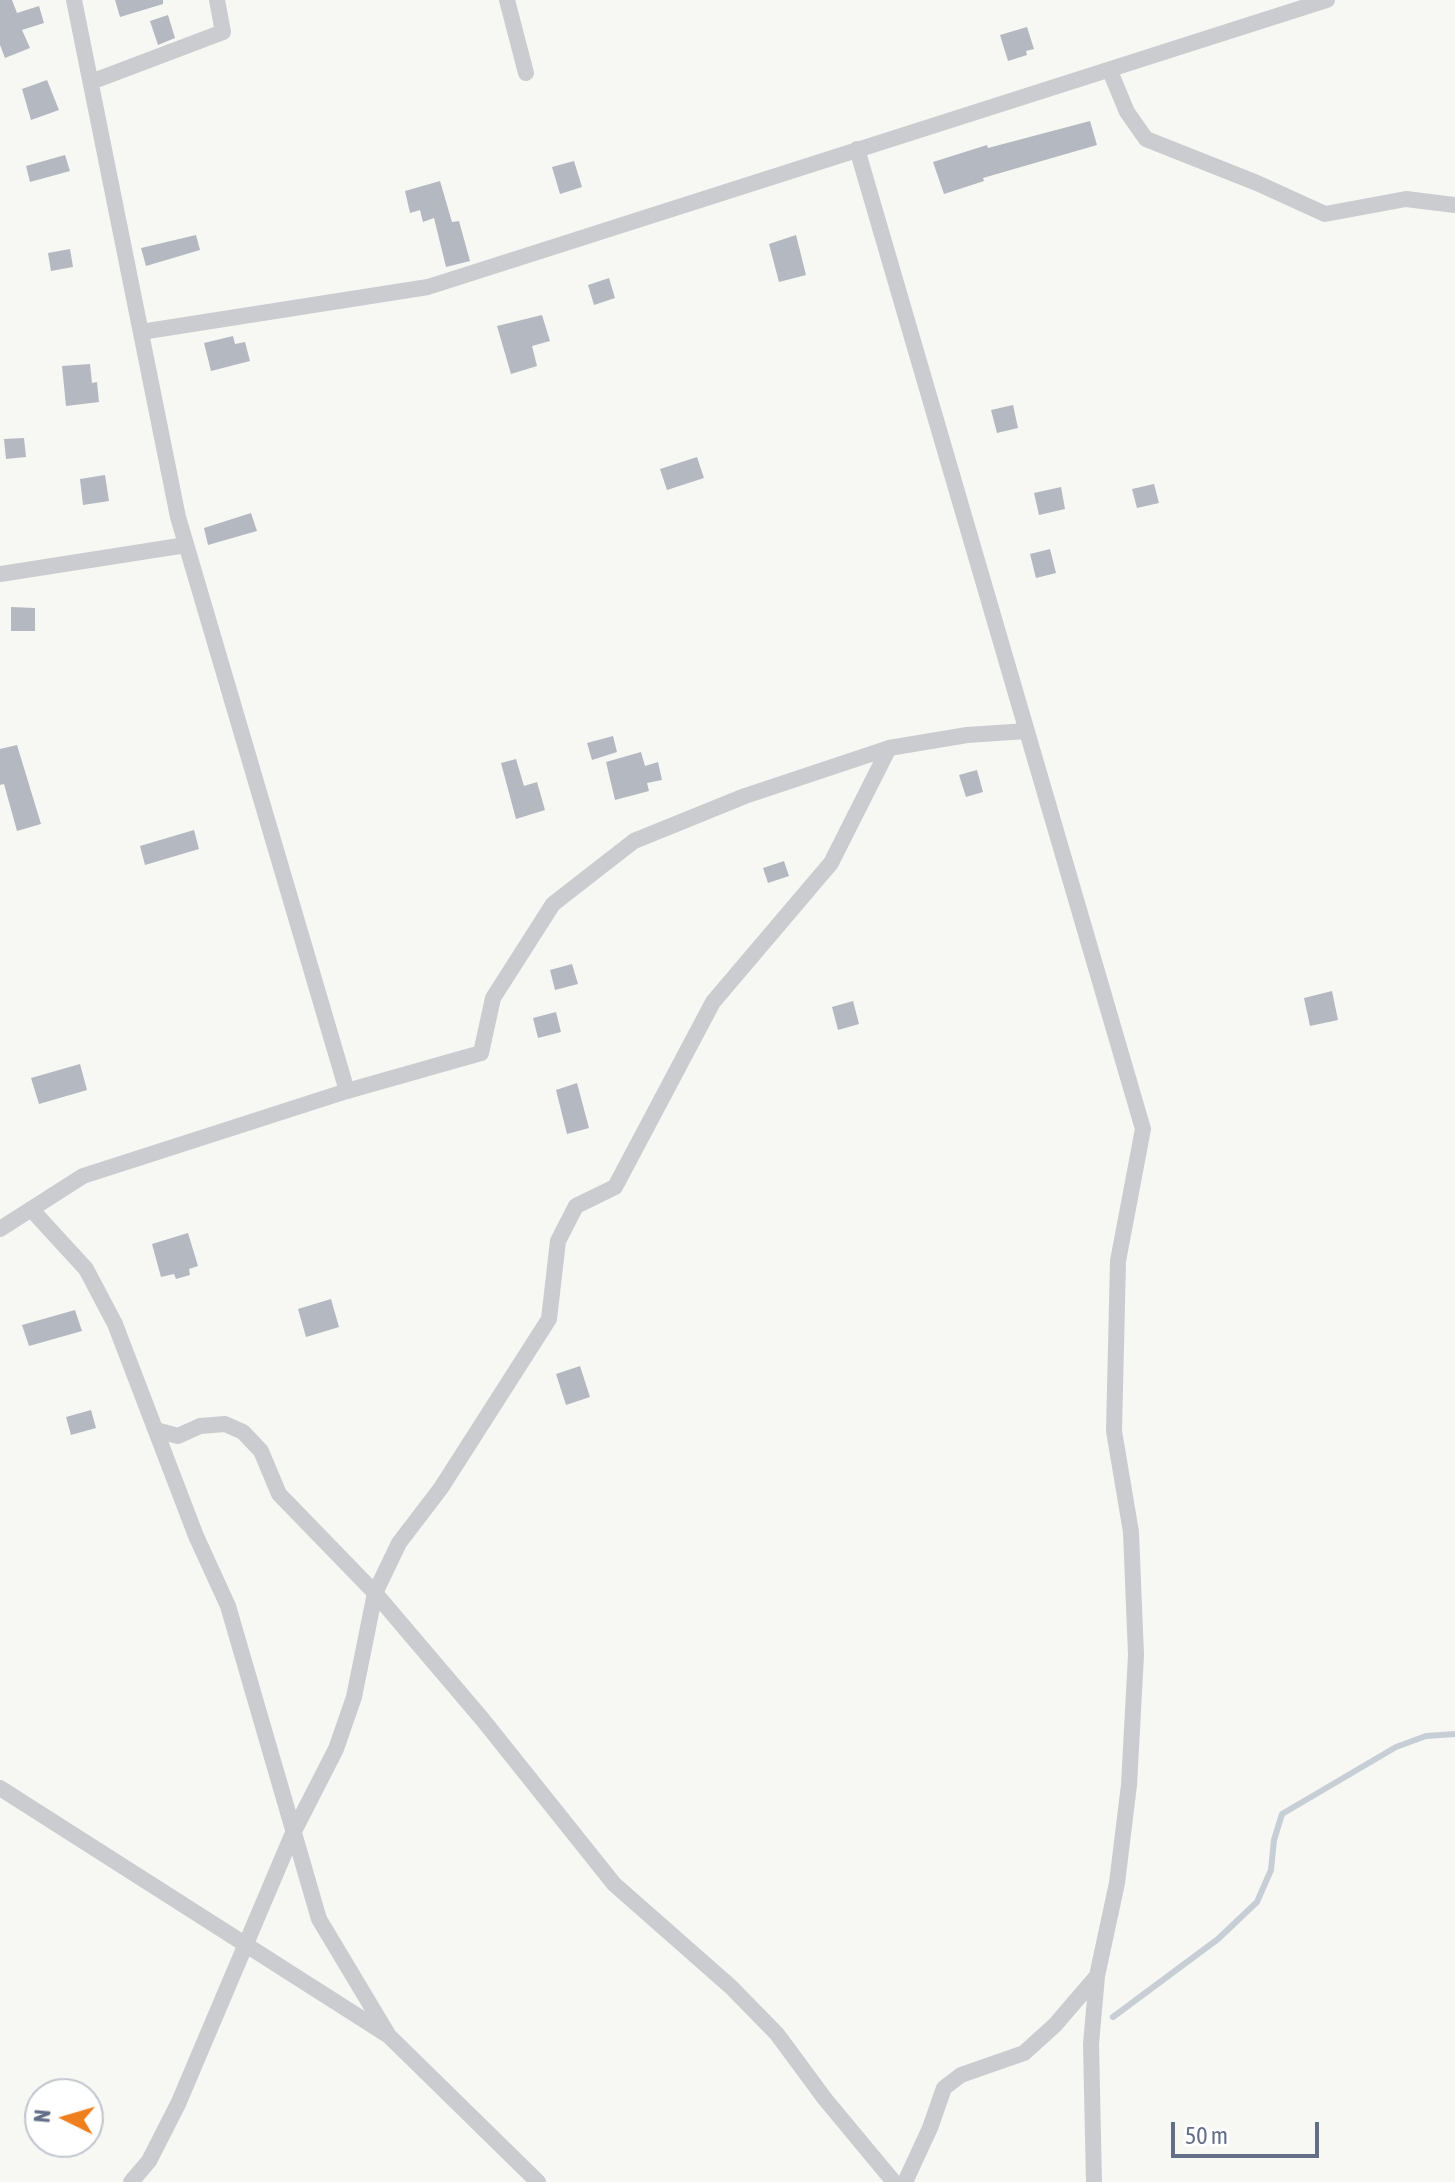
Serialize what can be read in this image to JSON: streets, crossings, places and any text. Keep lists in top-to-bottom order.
{
  "scale_bar": "50 m",
  "north": "left"
}
